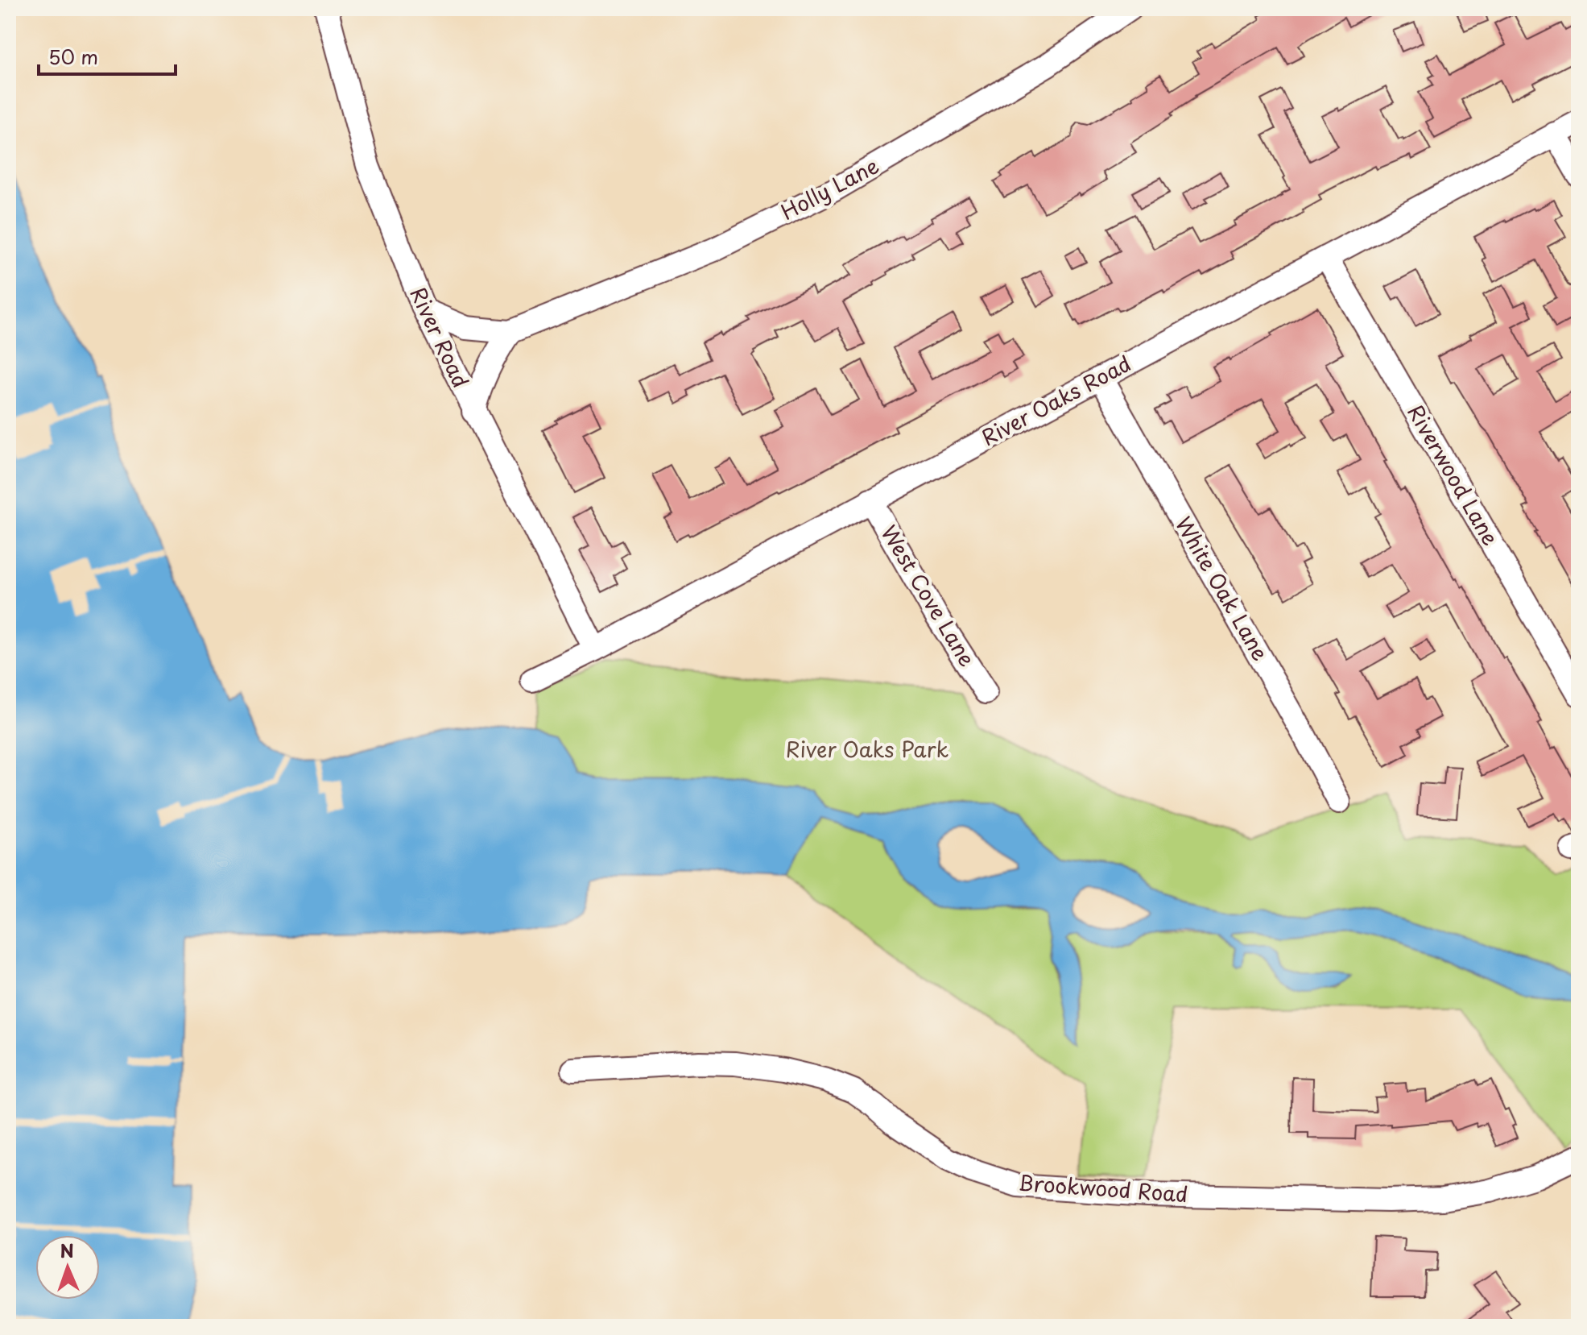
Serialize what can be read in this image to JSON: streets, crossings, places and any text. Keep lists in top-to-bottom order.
{
  "streets": {
    "street": [
      "Holly Lane",
      "River Road",
      "River Oaks Road",
      "Riverwood Lane",
      "White Oak Lane",
      "West Cove Lane",
      "Brookwood Road"
    ]
  },
  "crossings": [
    ["Holly Lane", "River Road"],
    ["River Road", "River Oaks Road"],
    ["River Oaks Road", "Riverwood Lane"],
    ["River Oaks Road", "White Oak Lane"],
    ["River Oaks Road", "West Cove Lane"]
  ],
  "parks": ["River Oaks Park"],
  "scale_bar": "50 m",
  "north": "top"
}
